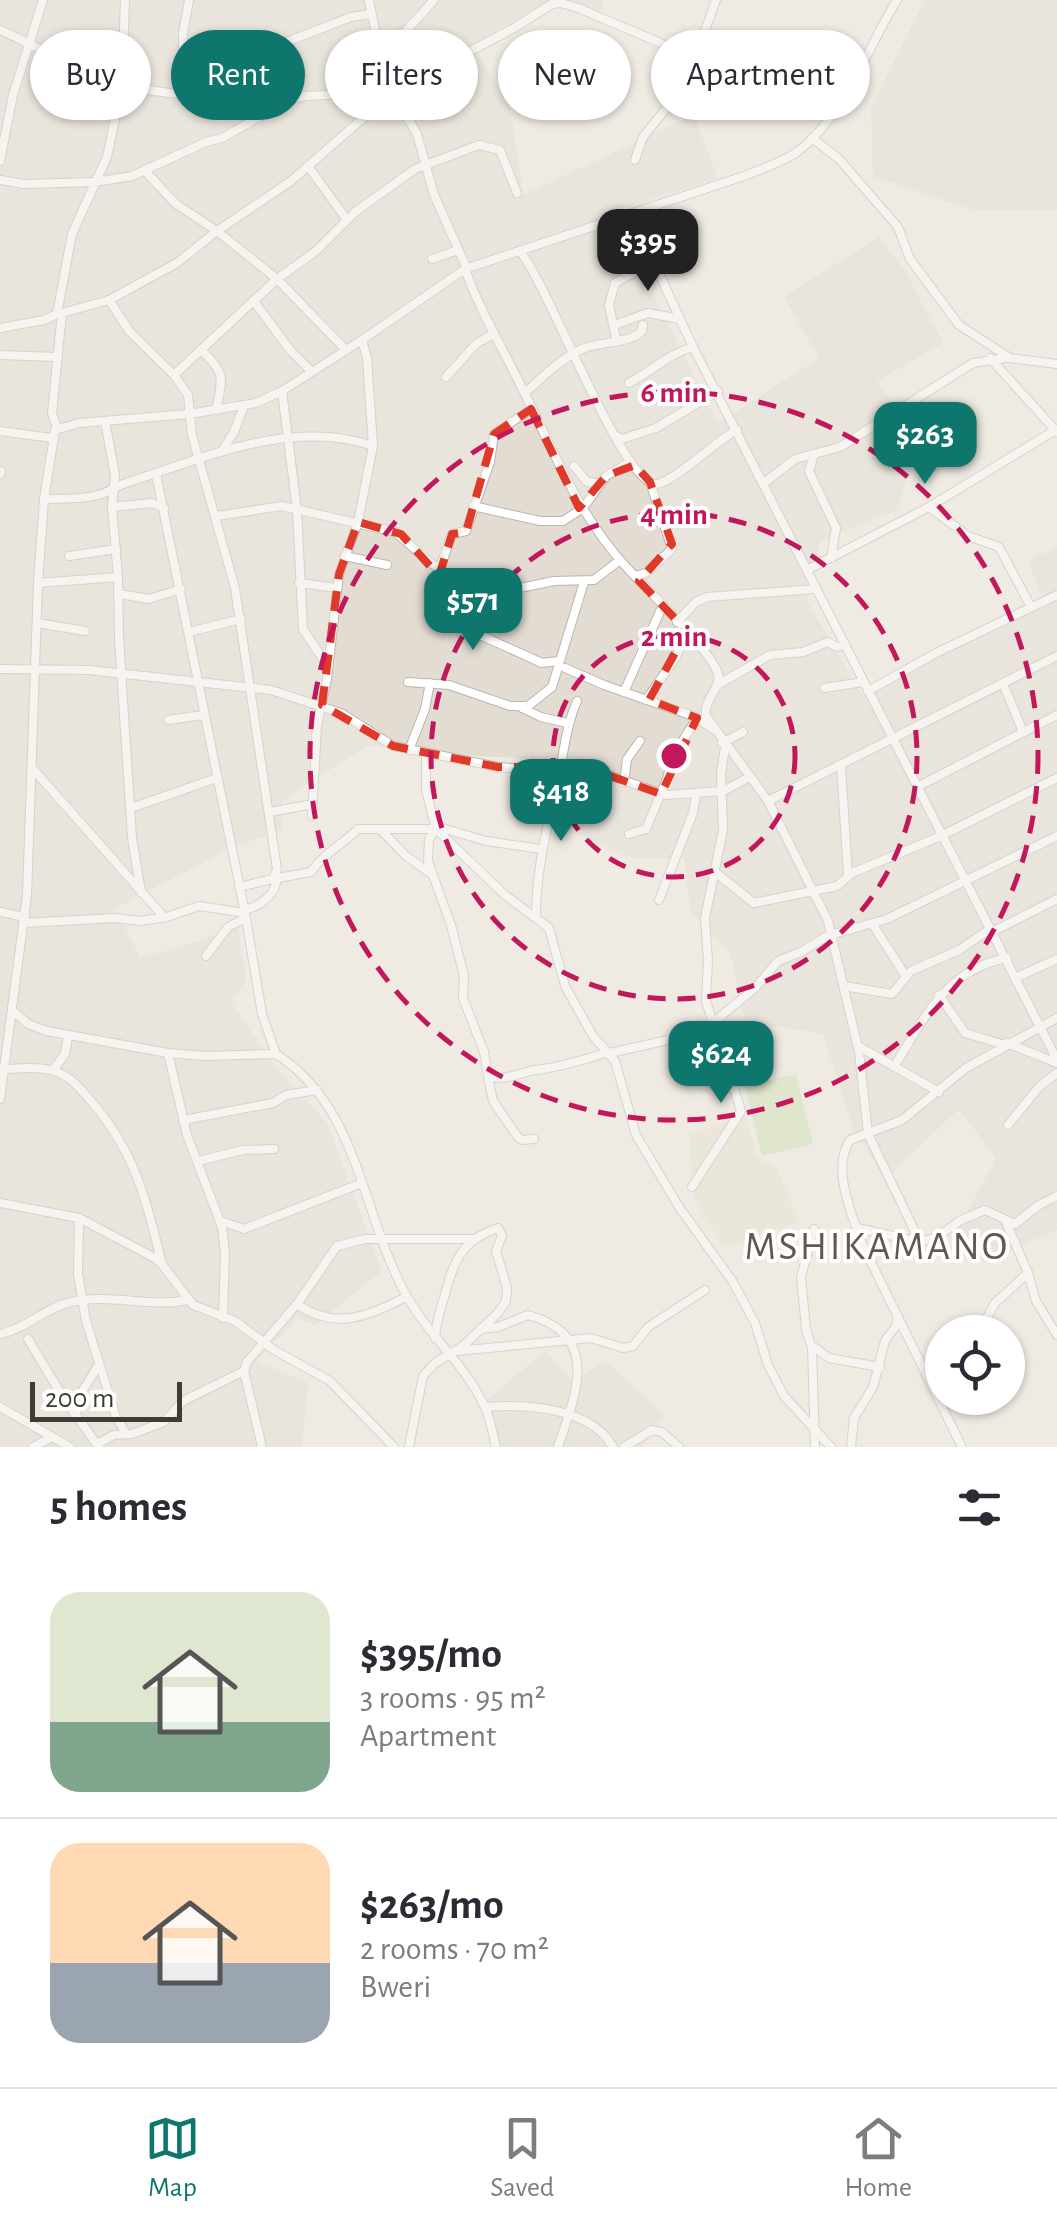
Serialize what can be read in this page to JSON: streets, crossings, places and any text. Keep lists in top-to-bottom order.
{
  "districts": ["MSHIKAMANO"],
  "scale_bar": "200 m",
  "page": {
    "chip": [
      "Buy",
      "Rent",
      "Filters",
      "New",
      "Apartment"
    ],
    "price": [
      "$395",
      "$263",
      "$571",
      "$418",
      "$624"
    ],
    "scale": "200 m",
    "heading": "5 homes",
    "list": [
      {
        "name": "$395/mo",
        "note": "3 rooms · 95 m² · Apartment"
      },
      {
        "name": "$263/mo",
        "note": "2 rooms · 70 m² · Bweri"
      }
    ],
    "tabs": ["Map", "Saved", "Home"]
  },
  "rings": ["6 min", "4 min", "2 min"]
}
